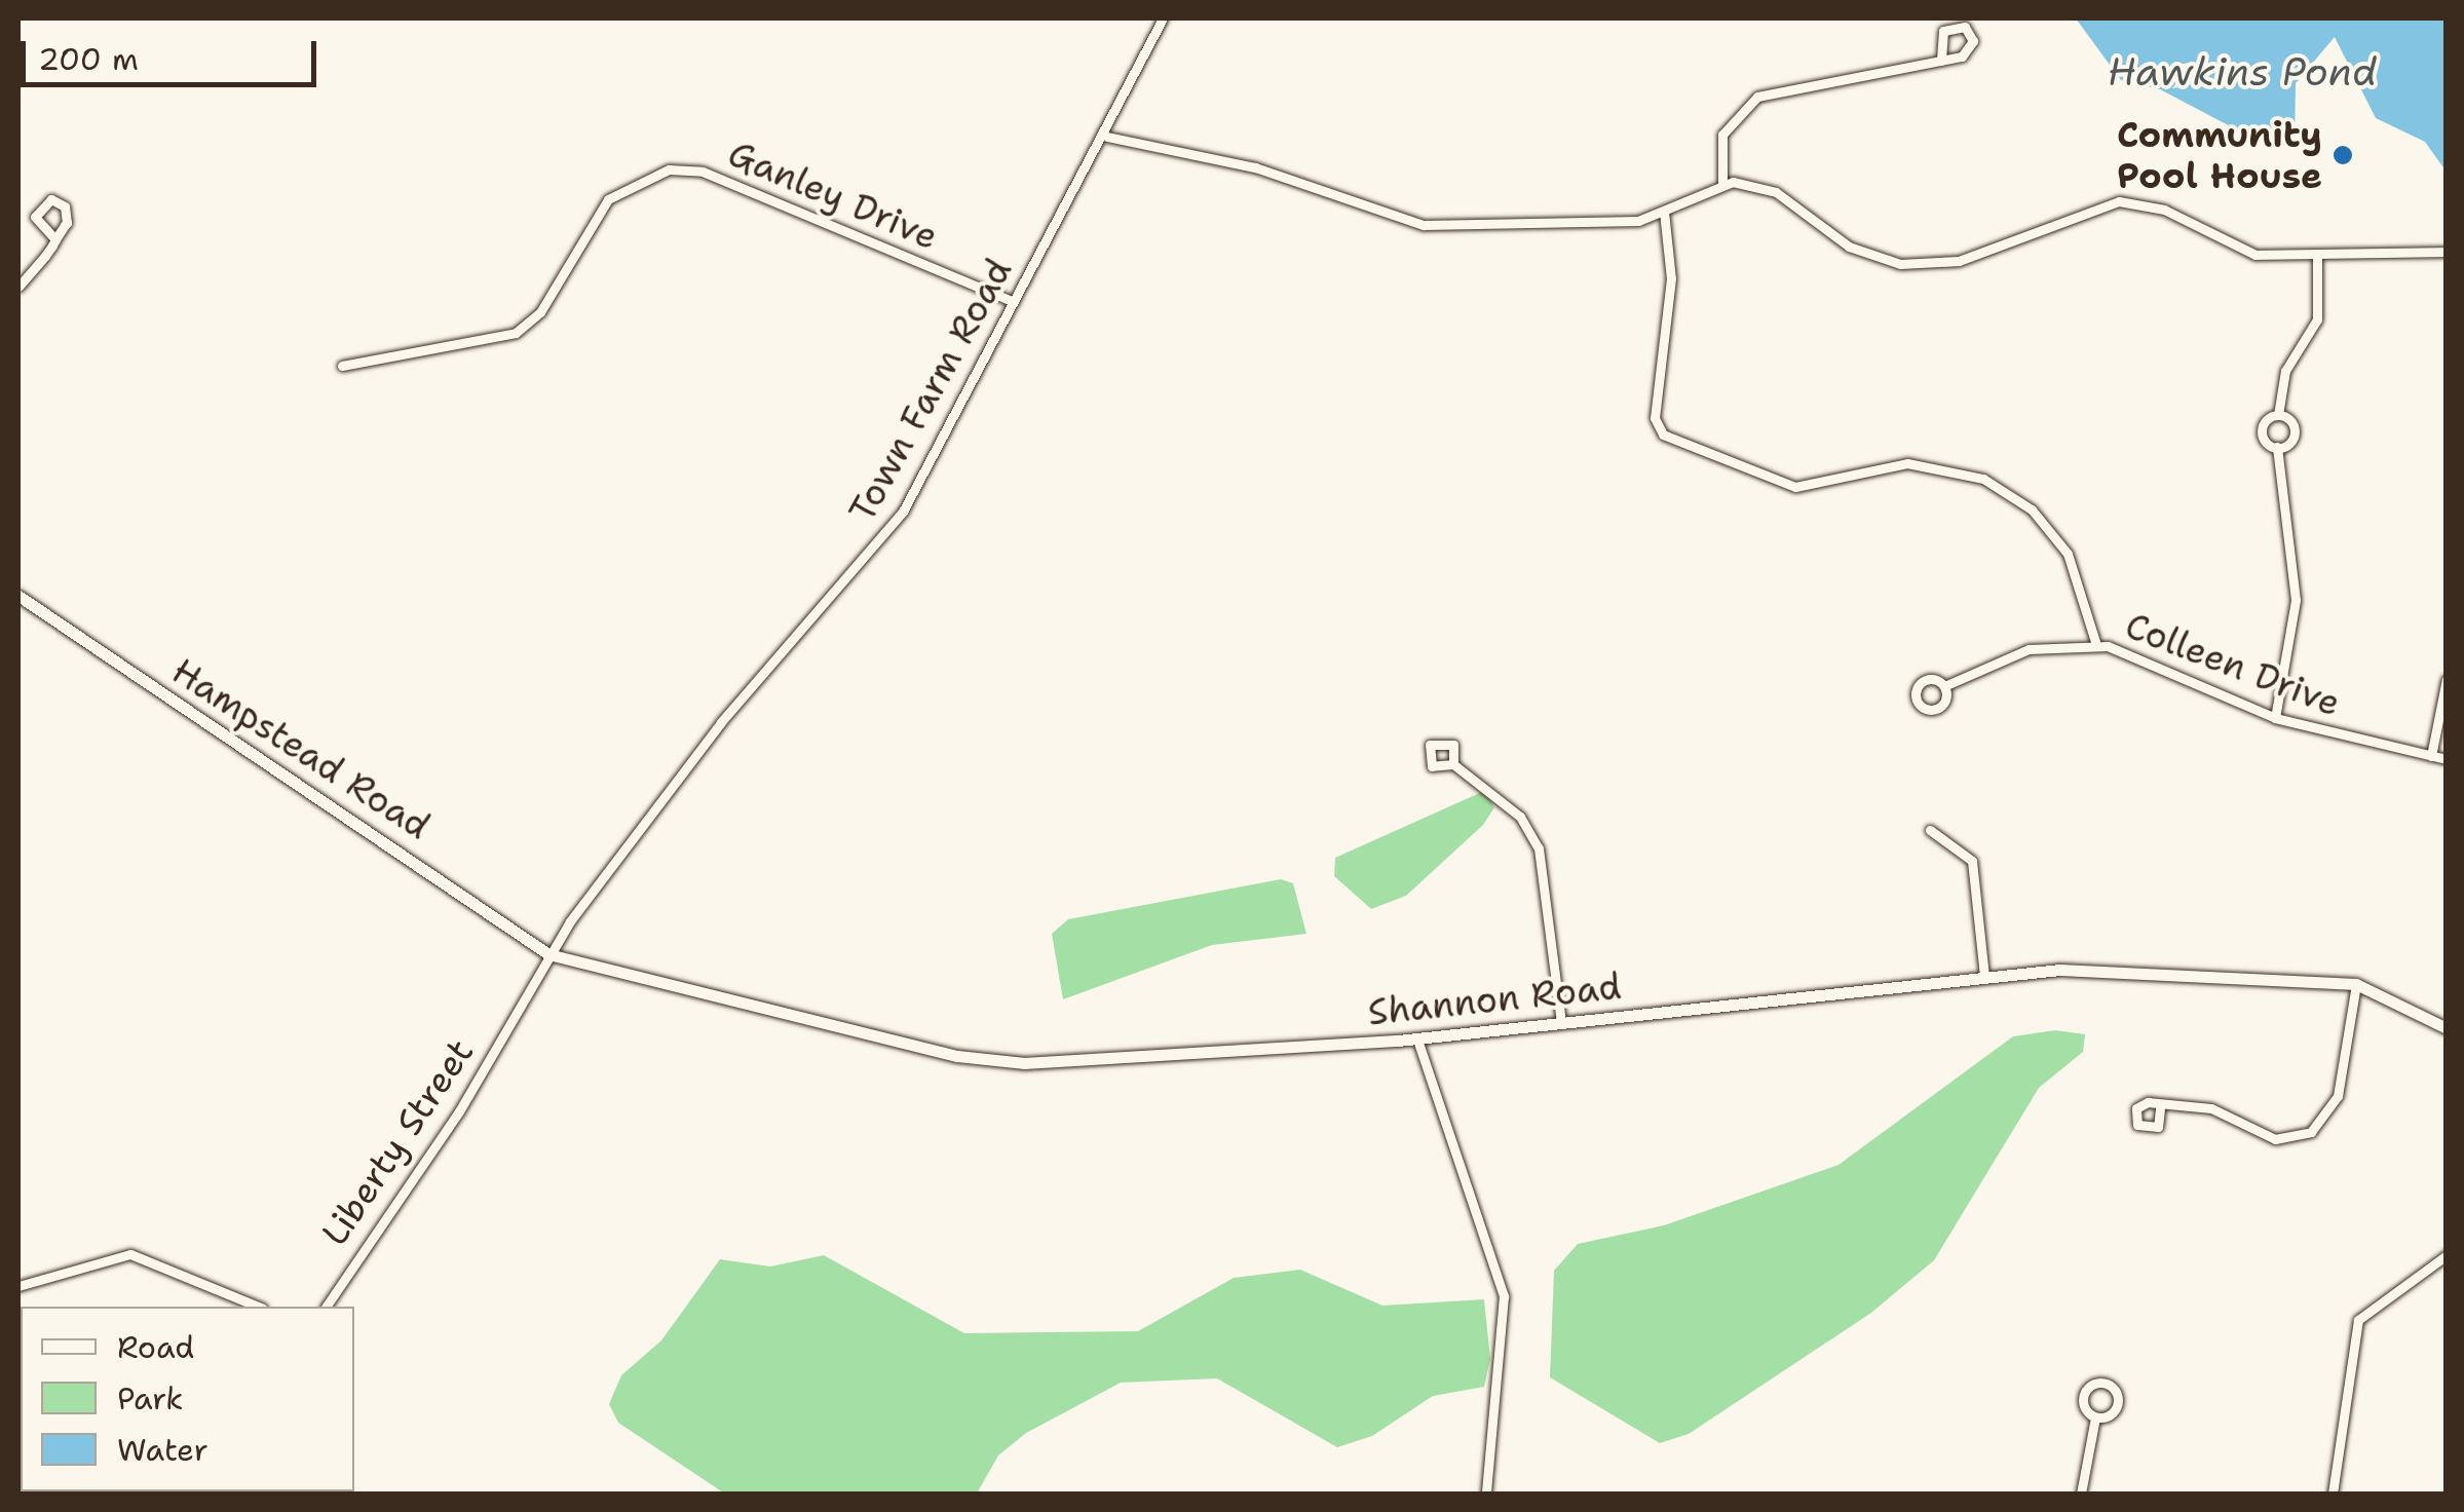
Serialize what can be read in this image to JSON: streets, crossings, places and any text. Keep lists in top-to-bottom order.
{
  "streets": {
    "street": [
      "Ganley Drive",
      "Town Farm Road",
      "Colleen Drive",
      "Hampstead Road",
      "Shannon Road",
      "Liberty Street"
    ]
  },
  "crossings": [
    ["Ganley Drive", "Town Farm Road"],
    ["Town Farm Road", "Hampstead Road"],
    ["Town Farm Road", "Shannon Road"],
    ["Town Farm Road", "Liberty Street"],
    ["Hampstead Road", "Shannon Road"],
    ["Hampstead Road", "Liberty Street"],
    ["Shannon Road", "Liberty Street"]
  ],
  "water": ["Hawkins Pond"],
  "places": ["Community Pool House"],
  "legend": ["Road", "Park", "Water"],
  "scale_bar": "200 m"
}
